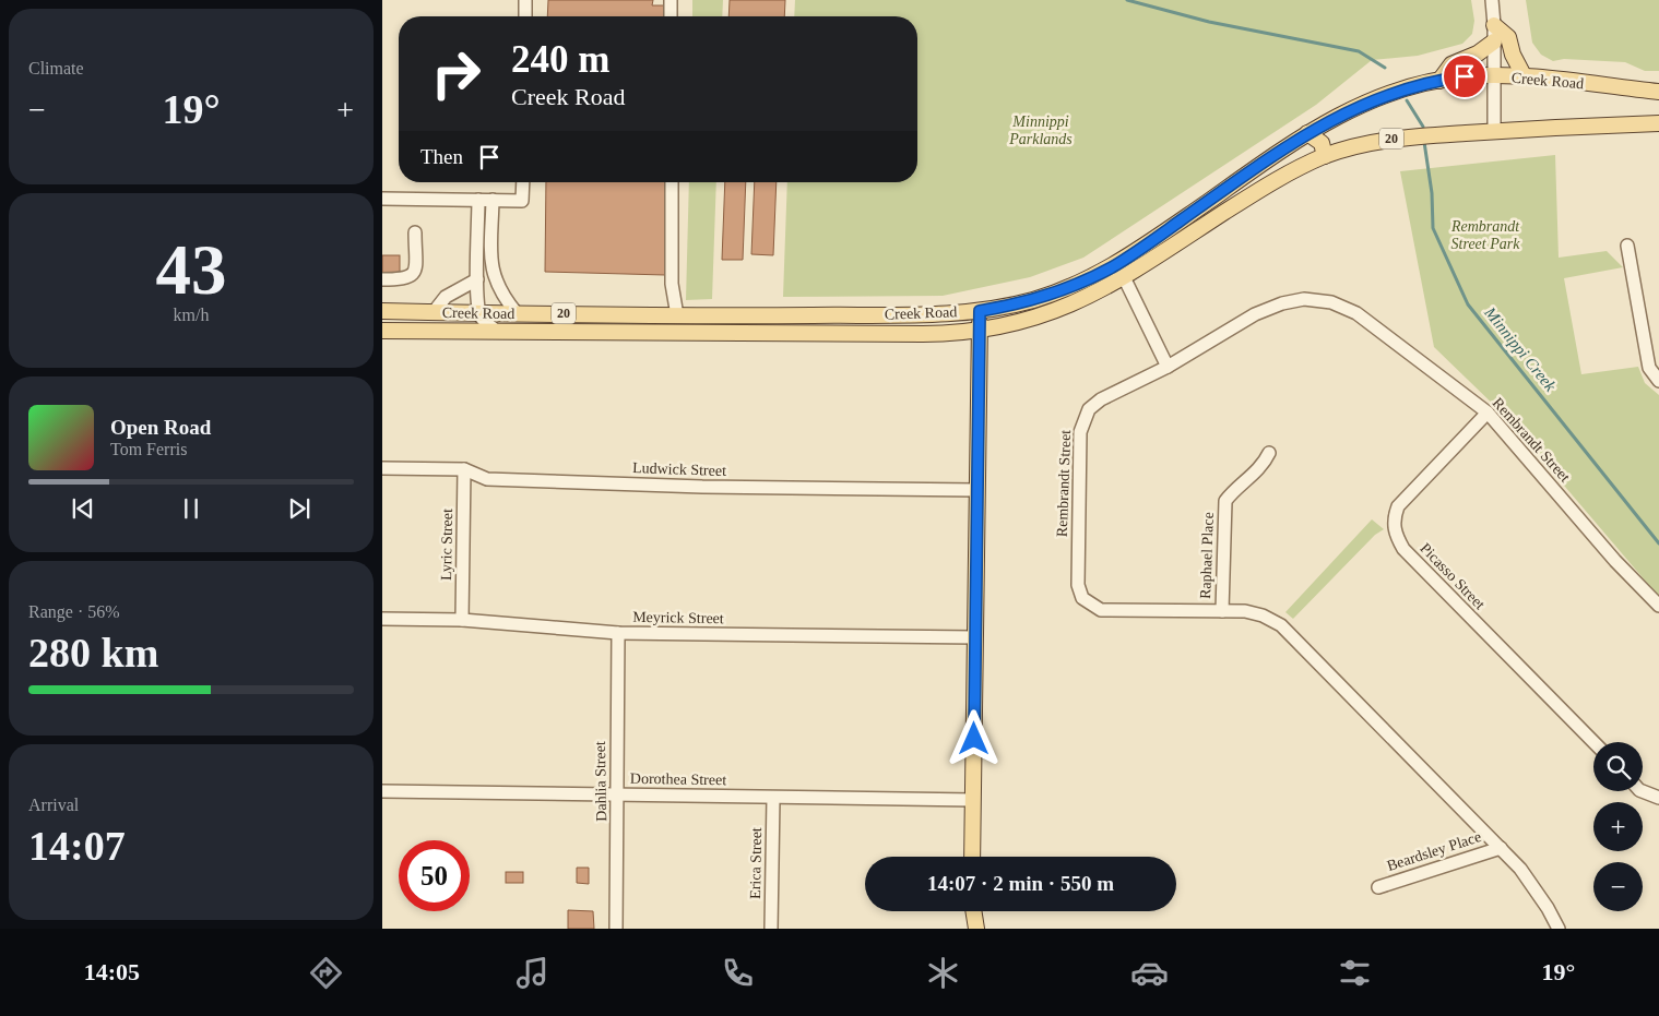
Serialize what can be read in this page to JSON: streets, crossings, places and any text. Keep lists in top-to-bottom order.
{
  "streets": {
    "main road": ["Creek Road", "20"],
    "street": [
      "Rembrandt Street",
      "Ludwick Street",
      "Lyric Street",
      "Raphael Place",
      "Picasso Street",
      "Meyrick Street",
      "Dorothea Street",
      "Dahlia Street",
      "Beardsley Place",
      "Erica Street"
    ]
  },
  "crossings": [
    ["Rembrandt Street", "Raphael Place"],
    ["Rembrandt Street", "Picasso Street"],
    ["Rembrandt Street", "Beardsley Place"],
    ["Ludwick Street", "Lyric Street"],
    ["Lyric Street", "Meyrick Street"],
    ["Meyrick Street", "Dahlia Street"],
    ["Dorothea Street", "Dahlia Street"],
    ["Dorothea Street", "Erica Street"]
  ],
  "water": ["Minnippi Creek"],
  "parks": ["Minnippi Parklands", "Rembrandt Street Park"],
  "page": {
    "tile": [
      "Climate",
      ["43", "km/h"],
      ["Range · 56%", "280 km"],
      ["Arrival", "14:07"]
    ],
    "turn": ["240 m", "Creek Road"],
    "heat": ["−", "19°", "+"],
    "then": "Then",
    "song": ["Open Road", "Tom Ferris"],
    "map_buttons": ["+", "−"],
    "limit": "50",
    "trip": "14:07 · 2 min · 550 m",
    "tabs": ["14:05", "19°"]
  }
}
